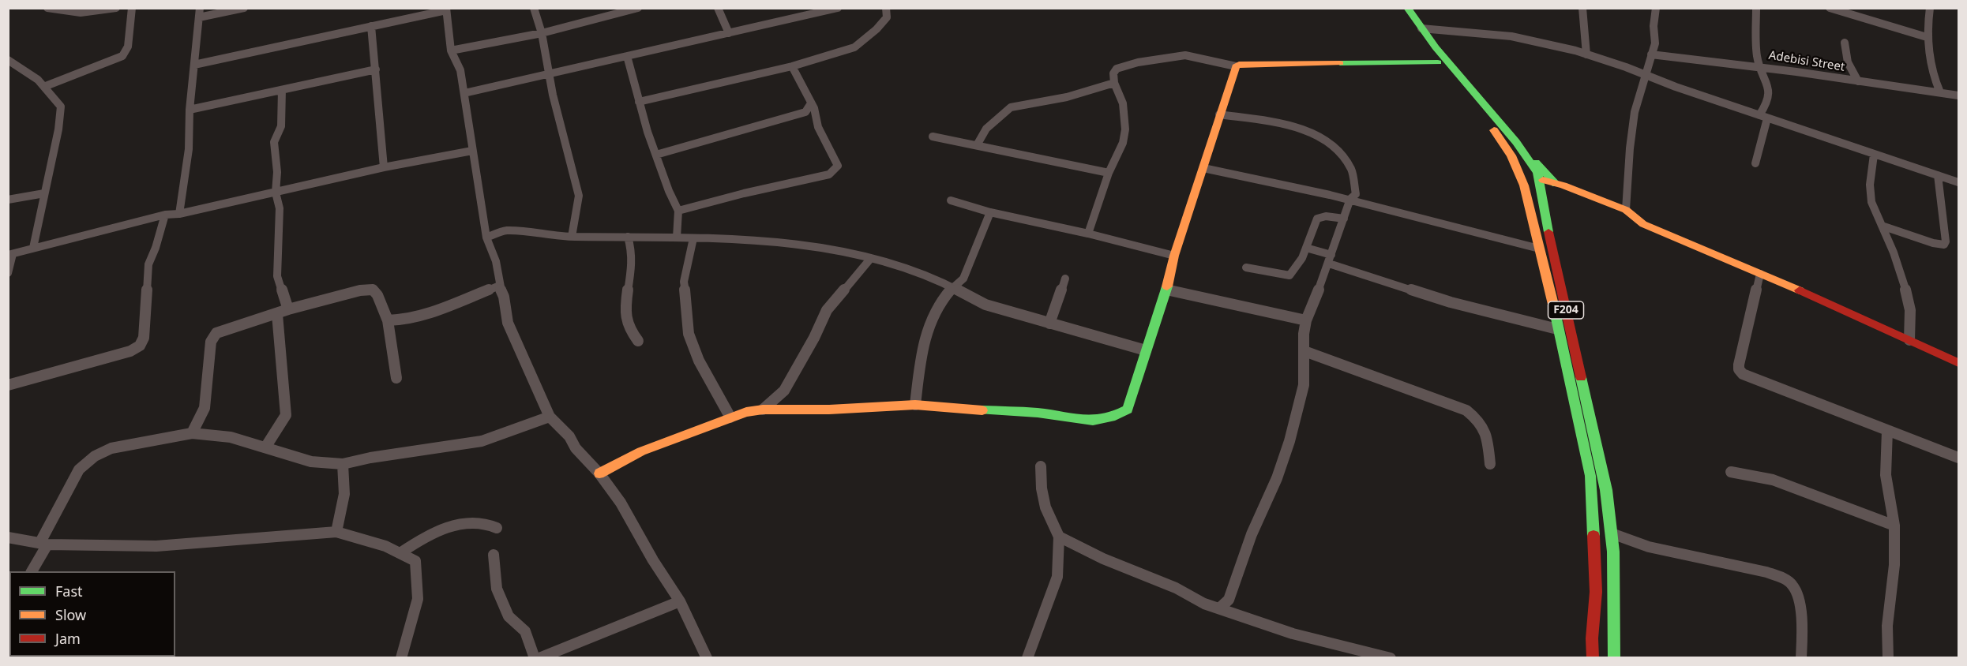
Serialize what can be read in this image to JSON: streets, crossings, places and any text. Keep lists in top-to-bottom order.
{
  "streets": {
    "main road": ["F204"],
    "street": ["Adebisi Street"]
  },
  "legend": ["Fast", "Slow", "Jam"]
}
